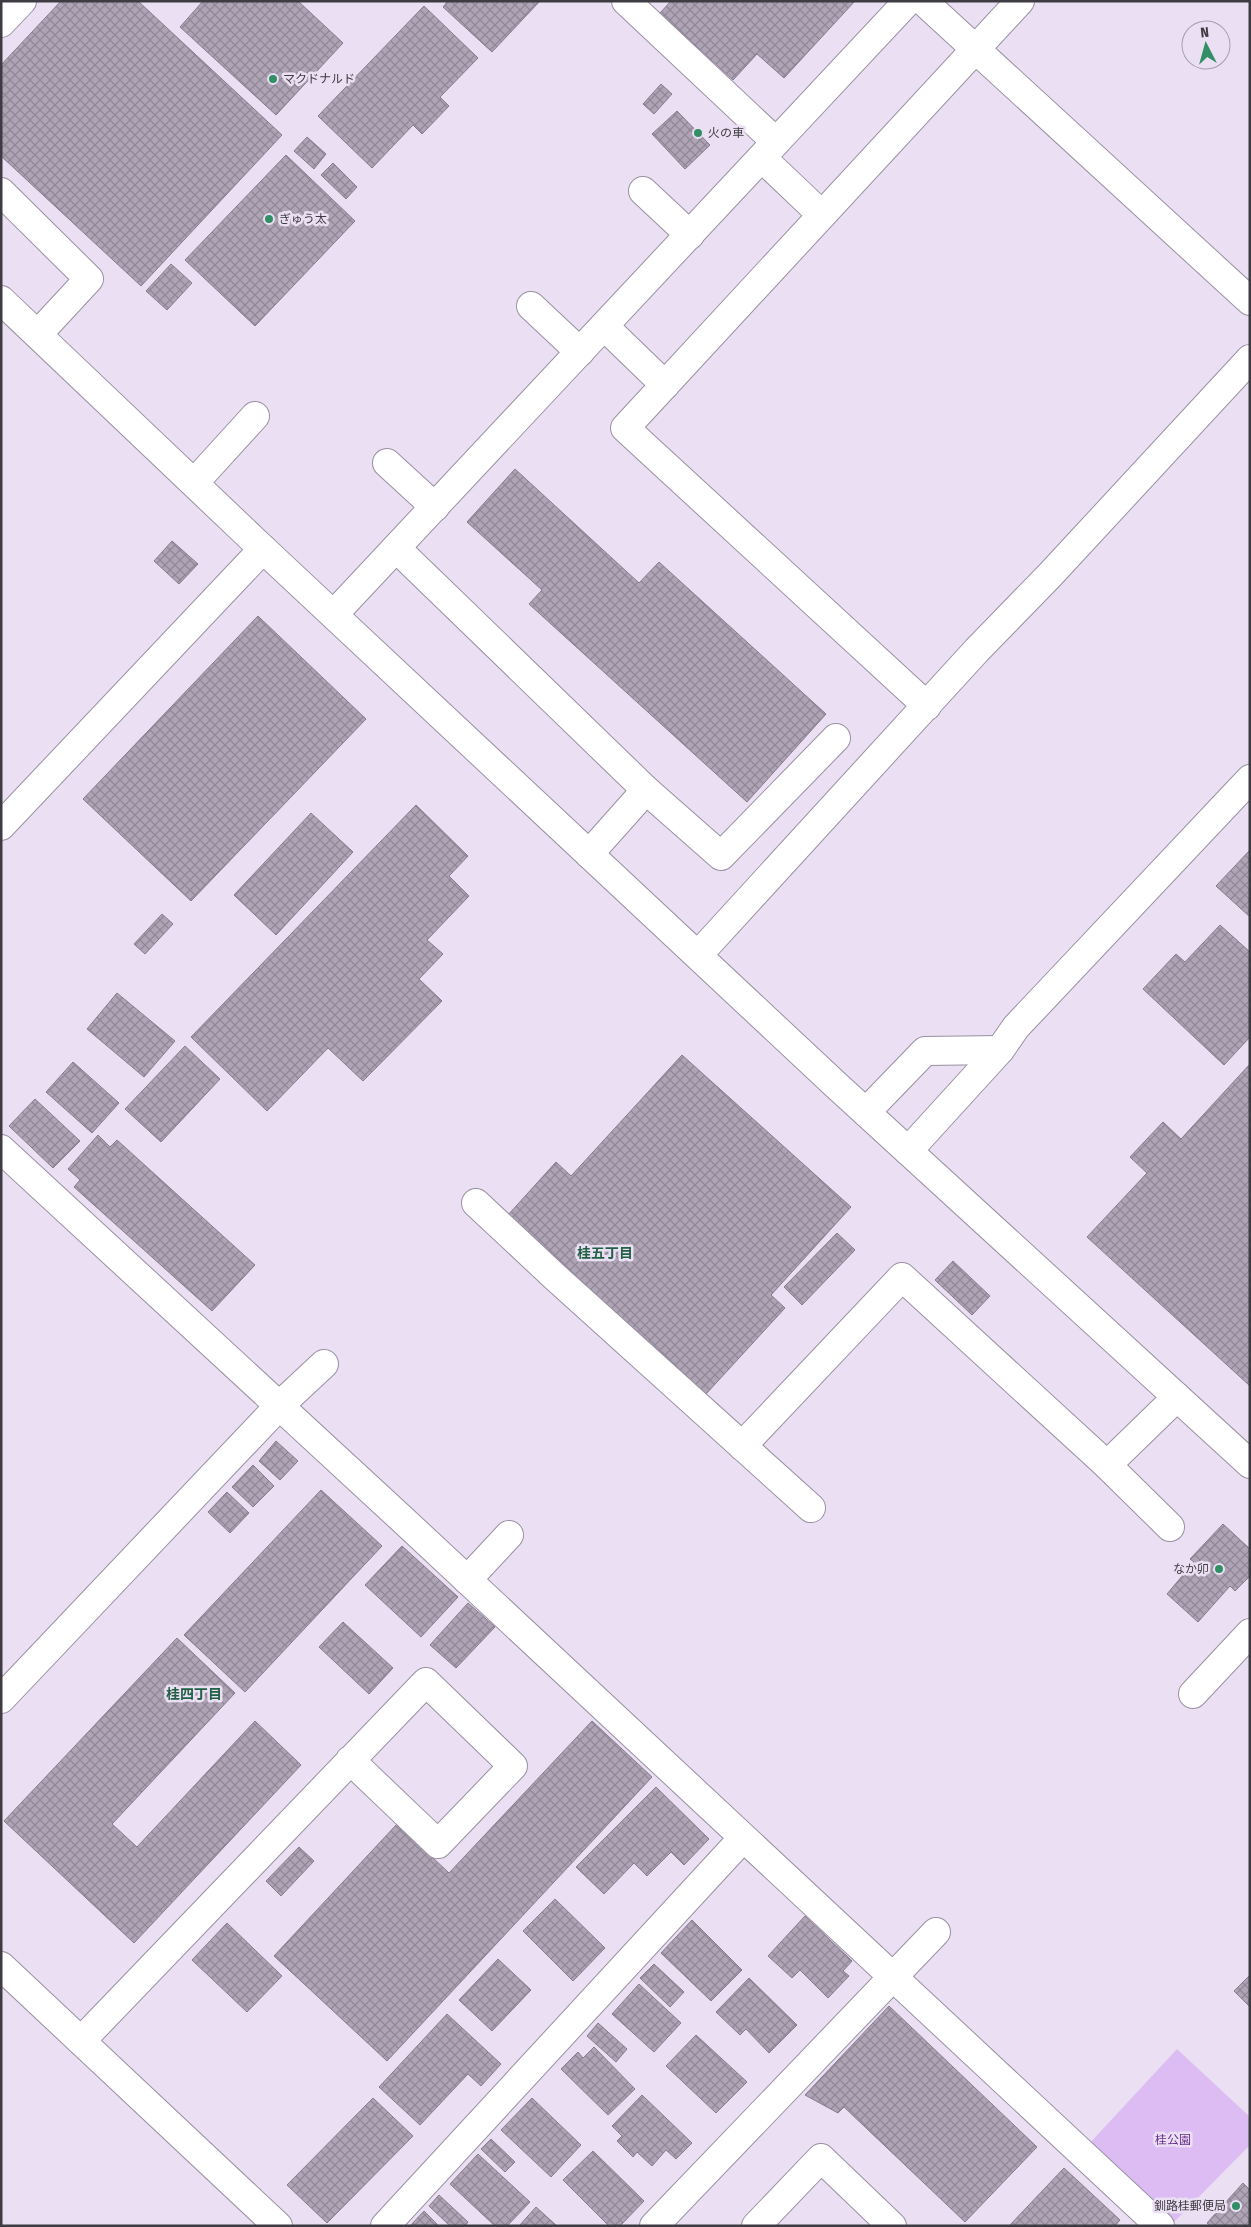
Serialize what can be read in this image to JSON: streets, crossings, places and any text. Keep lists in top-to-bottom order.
{
  "districts": ["桂五丁目", "桂四丁目"],
  "parks": ["桂公園"],
  "places": [
    "マクドナルド",
    "火の車",
    "ぎゅう太",
    "なか卯",
    "釧路桂郵便局"
  ],
  "north": "top"
}
